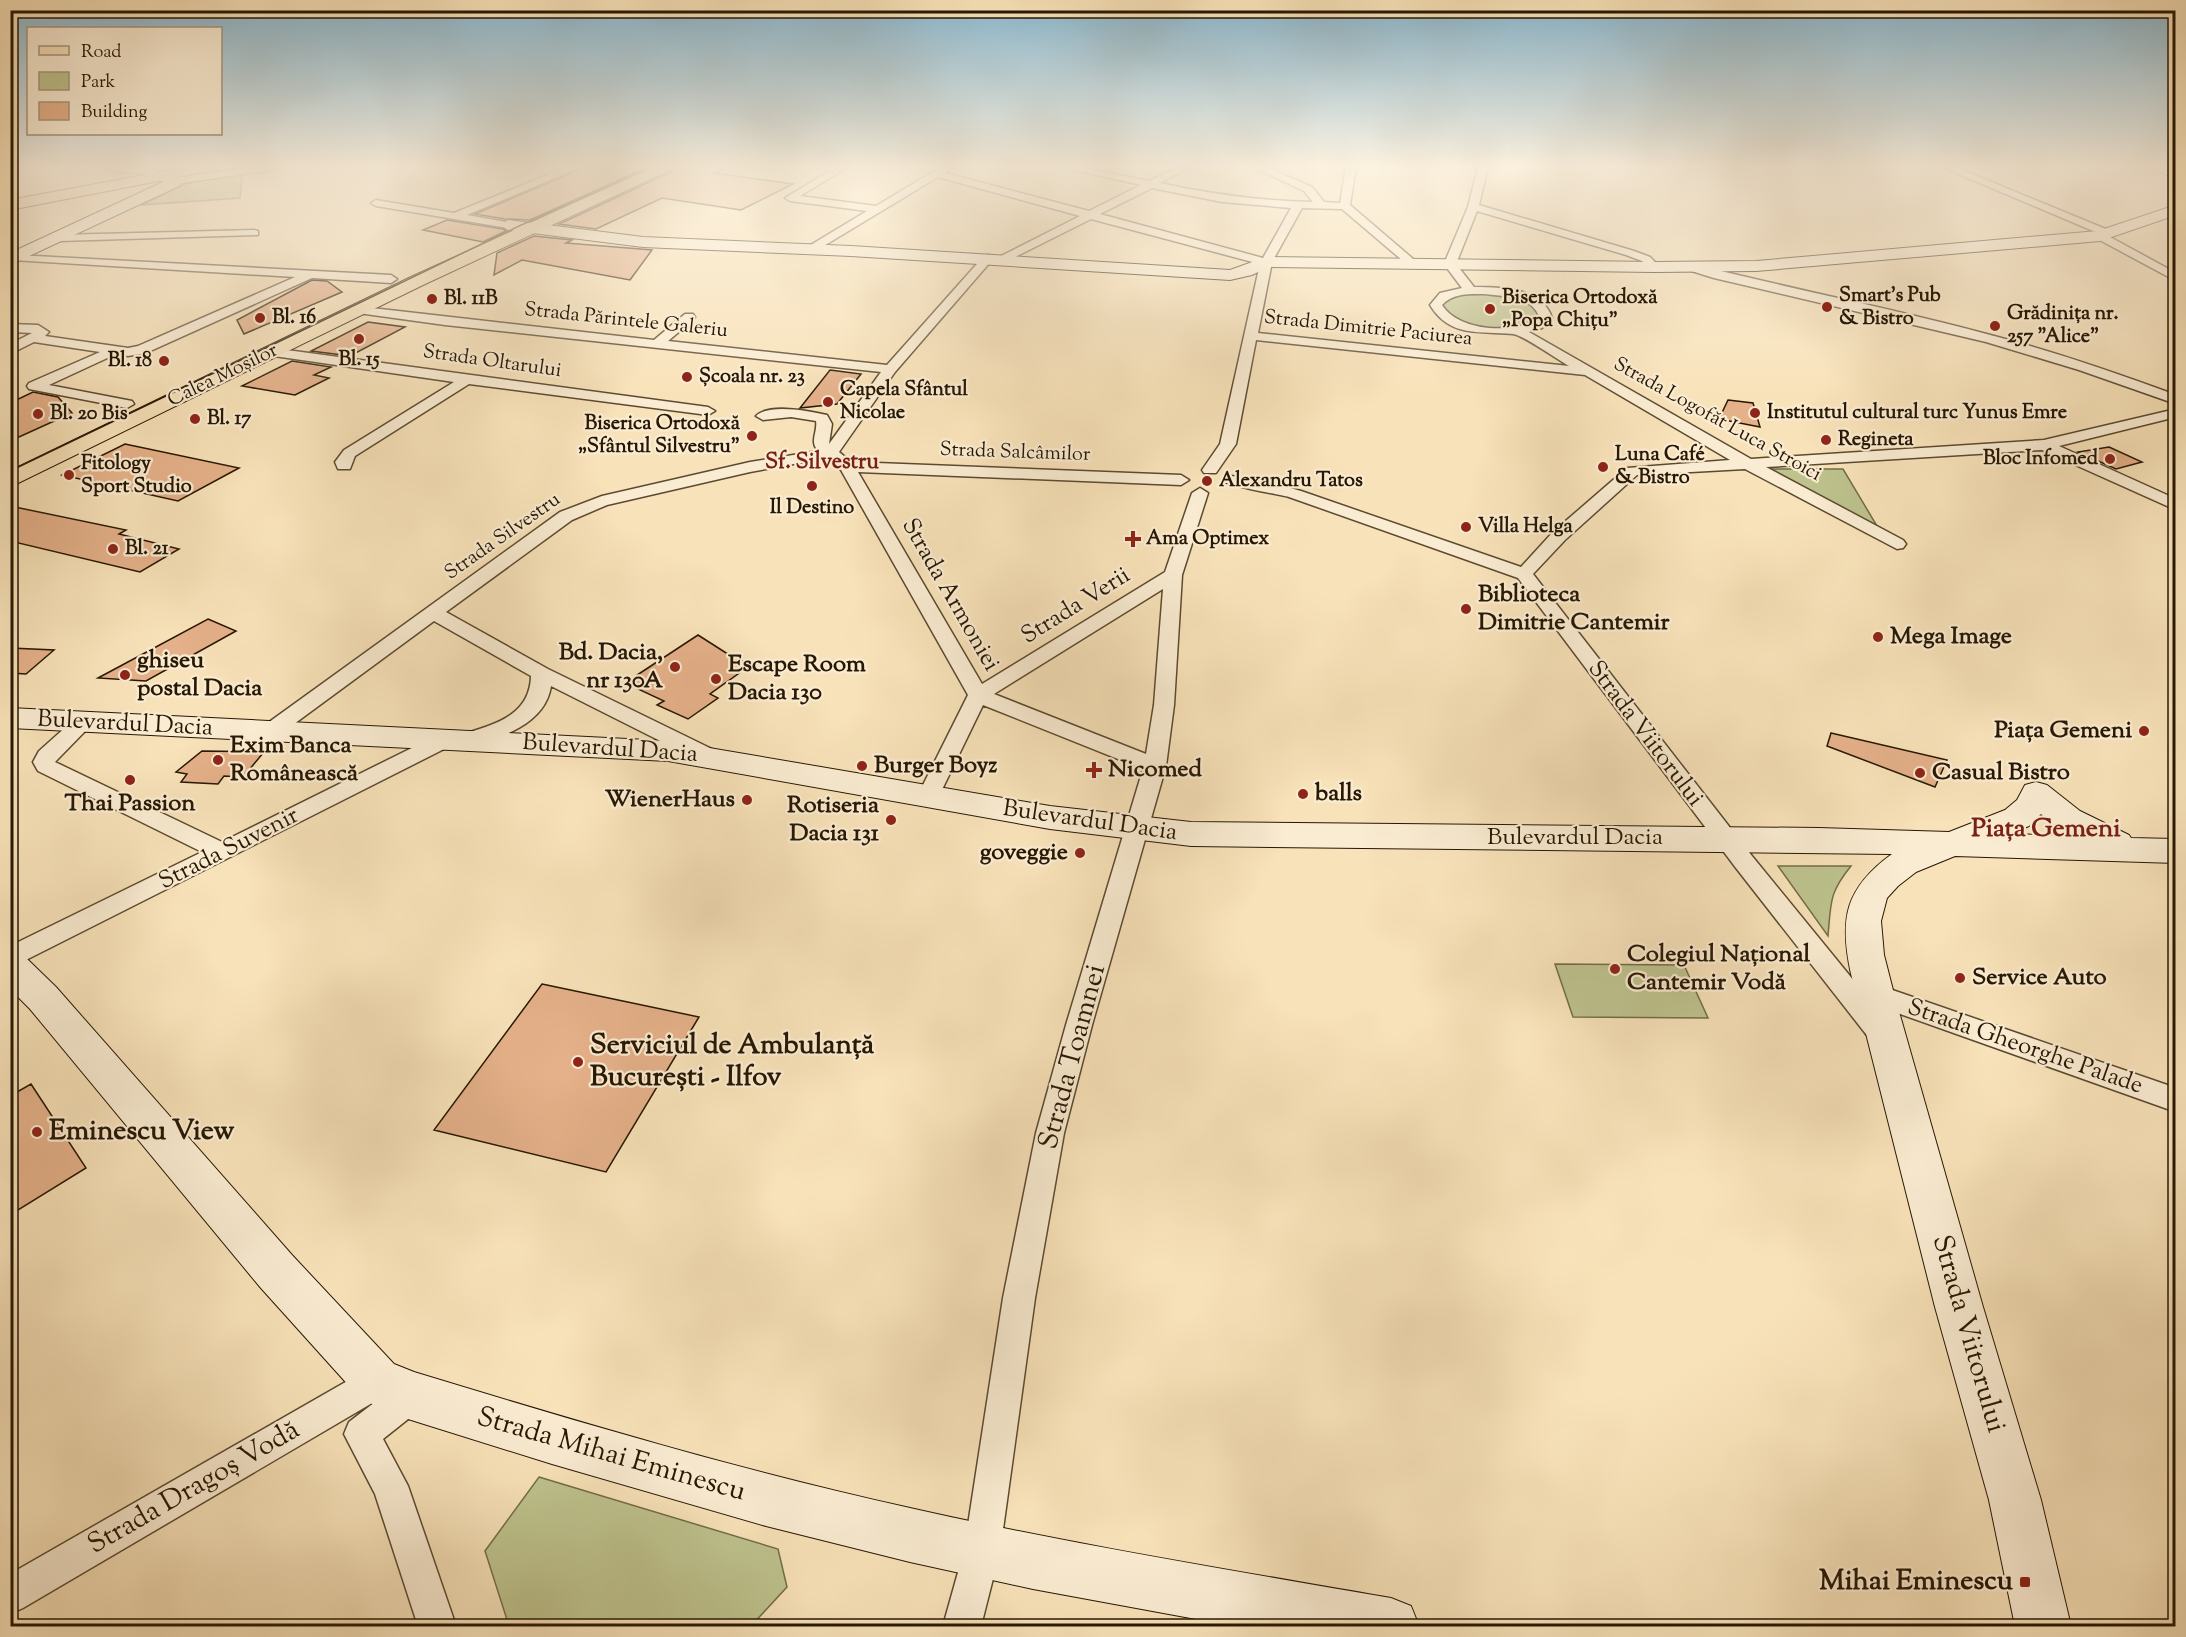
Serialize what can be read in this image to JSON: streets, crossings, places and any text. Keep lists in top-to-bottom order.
{
  "streets": {
    "main road": ["Calea Moșilor"],
    "street": [
      "Strada Părintele Galeriu",
      "Strada Dimitrie Paciurea",
      "Strada Oltarului",
      "Strada Logofăt Luca Stroici",
      "Strada Salcâmilor",
      "Strada Silvestru",
      "Strada Armoniei",
      "Strada Verii",
      "Bulevardul Dacia",
      "Strada Viitorului",
      "Strada Suvenir",
      "Strada Gheorghe Palade",
      "Strada Toamnei",
      "Strada Mihai Eminescu",
      "Strada Dragoș Vodă"
    ]
  },
  "crossings": [
    ["Strada Părintele Galeriu", "Calea Moșilor"],
    ["Strada Dimitrie Paciurea", "Strada Logofăt Luca Stroici"],
    ["Strada Oltarului", "Calea Moșilor"],
    ["Strada Salcâmilor", "Strada Armoniei"],
    ["Strada Silvestru", "Strada Armoniei"],
    ["Strada Silvestru", "Bulevardul Dacia"],
    ["Strada Armoniei", "Strada Verii"],
    ["Strada Armoniei", "Strada Toamnei"],
    ["Strada Verii", "Strada Toamnei"],
    ["Bulevardul Dacia", "Strada Viitorului"],
    ["Bulevardul Dacia", "Strada Suvenir"],
    ["Bulevardul Dacia", "Strada Toamnei"],
    ["Strada Viitorului", "Strada Gheorghe Palade"],
    ["Strada Toamnei", "Strada Mihai Eminescu"],
    ["Strada Mihai Eminescu", "Strada Dragoș Vodă"]
  ],
  "districts": ["Sf. Silvestru", "Piața Gemeni"],
  "places": {
    "other": [
      "Bl. 11B",
      "Smart's Pub & Bistro",
      "Biserica Ortodoxă „Popa Chițu”",
      "Bl. 16",
      "Grădinița nr. 257 \"Alice\"",
      "Bl. 15",
      "Bl. 18",
      "Școala nr. 23",
      "Capela Sfântul Nicolae",
      "Institutul cultural turc Yunus Emre",
      "Bl. 20 Bis",
      "Bl. 17",
      "Biserica Ortodoxă „Sfântul Silvestru”",
      "Regineta",
      "Bloc Infomed",
      "Luna Café & Bistro",
      "Fitology Sport Studio",
      "Alexandru Tatos",
      "Il Destino",
      "Villa Helga",
      "Bl. 21",
      "Biblioteca Dimitrie Cantemir",
      "Mega Image",
      "Bd. Dacia, nr 130A",
      "ghiseu postal Dacia",
      "Escape Room Dacia 130",
      "Piața Gemeni",
      "Exim Banca Românească",
      "Burger Boyz",
      "Casual Bistro",
      "Thai Passion",
      "balls",
      "WienerHaus",
      "Rotiseria Dacia 131",
      "goveggie",
      "Colegiul Național Cantemir Vodă",
      "Service Auto",
      "Serviciul de Ambulanță București - Ilfov",
      "Eminescu View"
    ],
    "health": ["Ama Optimex", "Nicomed"],
    "transit": ["Mihai Eminescu"]
  },
  "legend": ["Road", "Park", "Building"]
}
